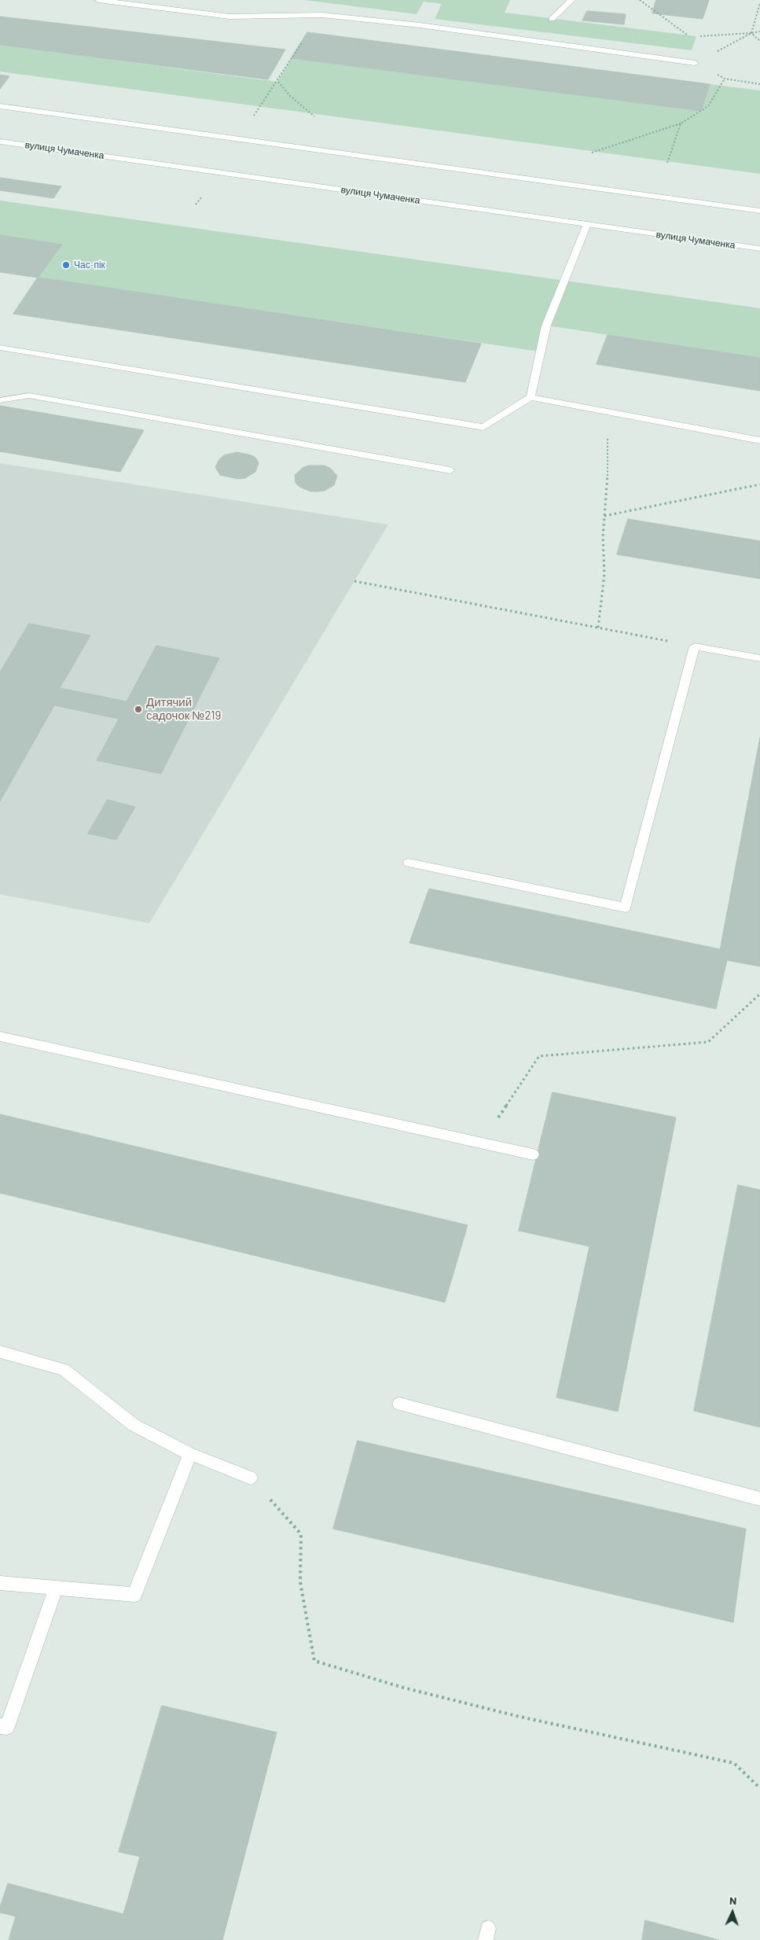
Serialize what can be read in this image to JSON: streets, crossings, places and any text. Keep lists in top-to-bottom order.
{
  "streets": {
    "street": ["вулиця Чумаченка"]
  },
  "places": ["Час-пік", "Дитячий садочок №219"],
  "north": "top"
}
